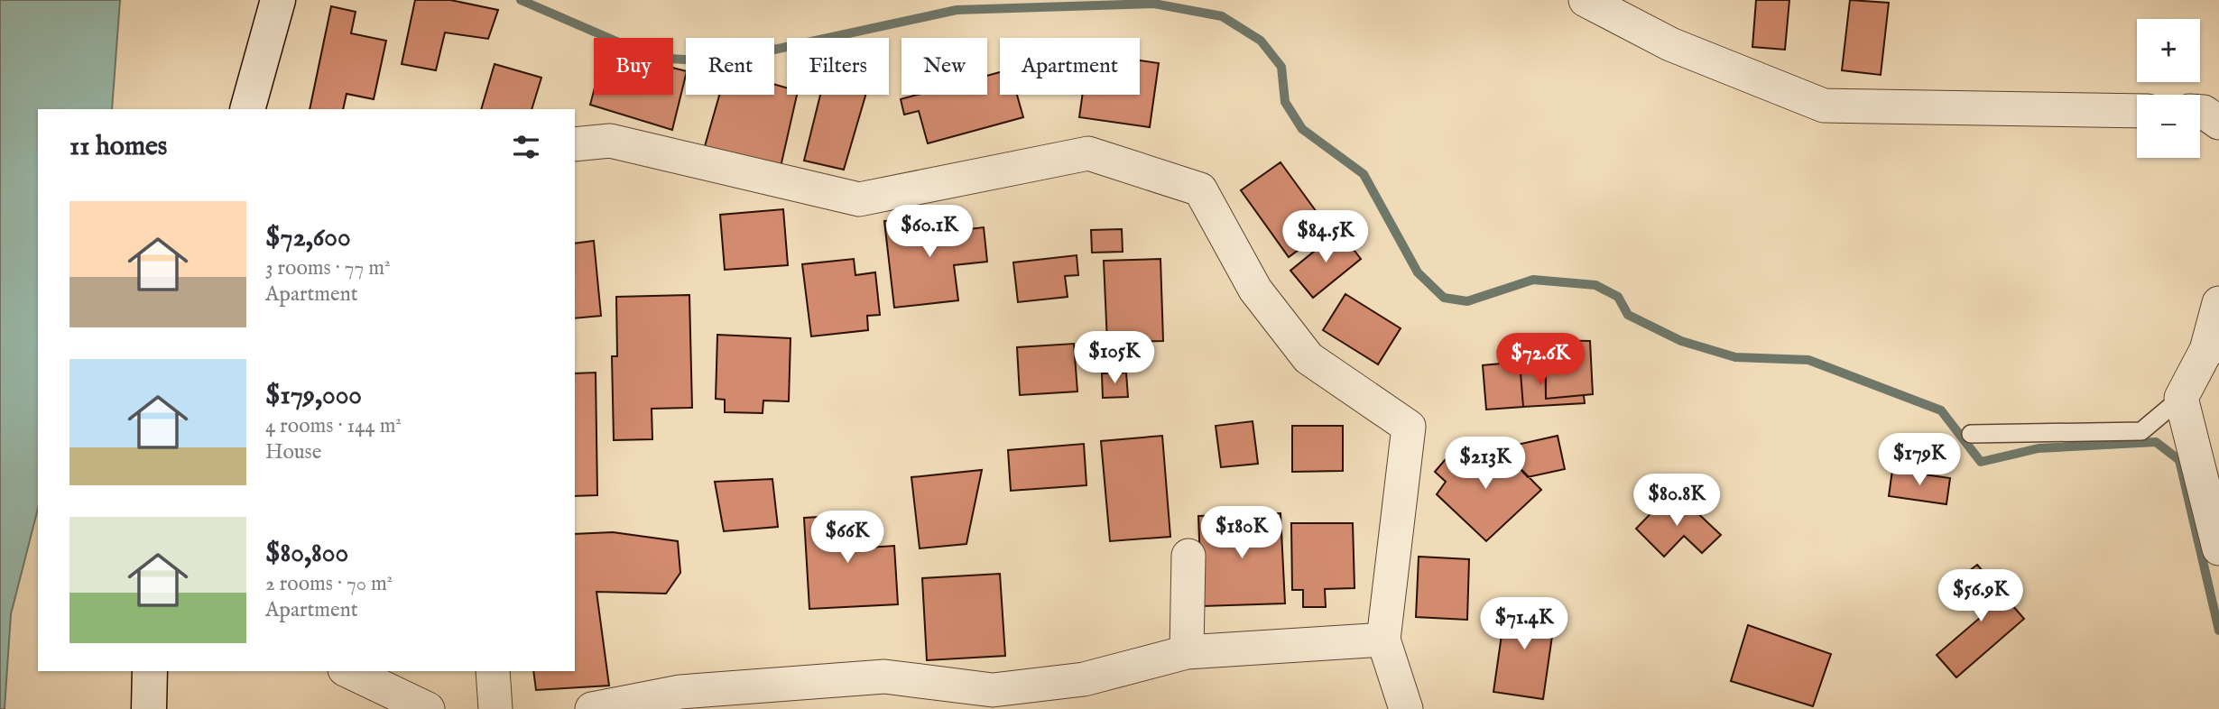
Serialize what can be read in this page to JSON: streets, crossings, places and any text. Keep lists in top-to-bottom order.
{
  "page": {
    "map_buttons": ["+", "−"],
    "chip": [
      "Buy",
      "Rent",
      "Filters",
      "New",
      "Apartment"
    ],
    "heading": "11 homes",
    "list": [
      {
        "name": "$72,600",
        "note": "3 rooms · 77 m² · Apartment"
      },
      {
        "name": "$179,000",
        "note": "4 rooms · 144 m² · House"
      },
      {
        "name": "$80,800",
        "note": "2 rooms · 70 m² · Apartment"
      }
    ],
    "price": [
      "$60.1K",
      "$84.5K",
      "$105K",
      "$72.6K",
      "$179K",
      "$213K",
      "$80.8K",
      "$180K",
      "$66K",
      "$56.9K",
      "$71.4K"
    ]
  }
}
